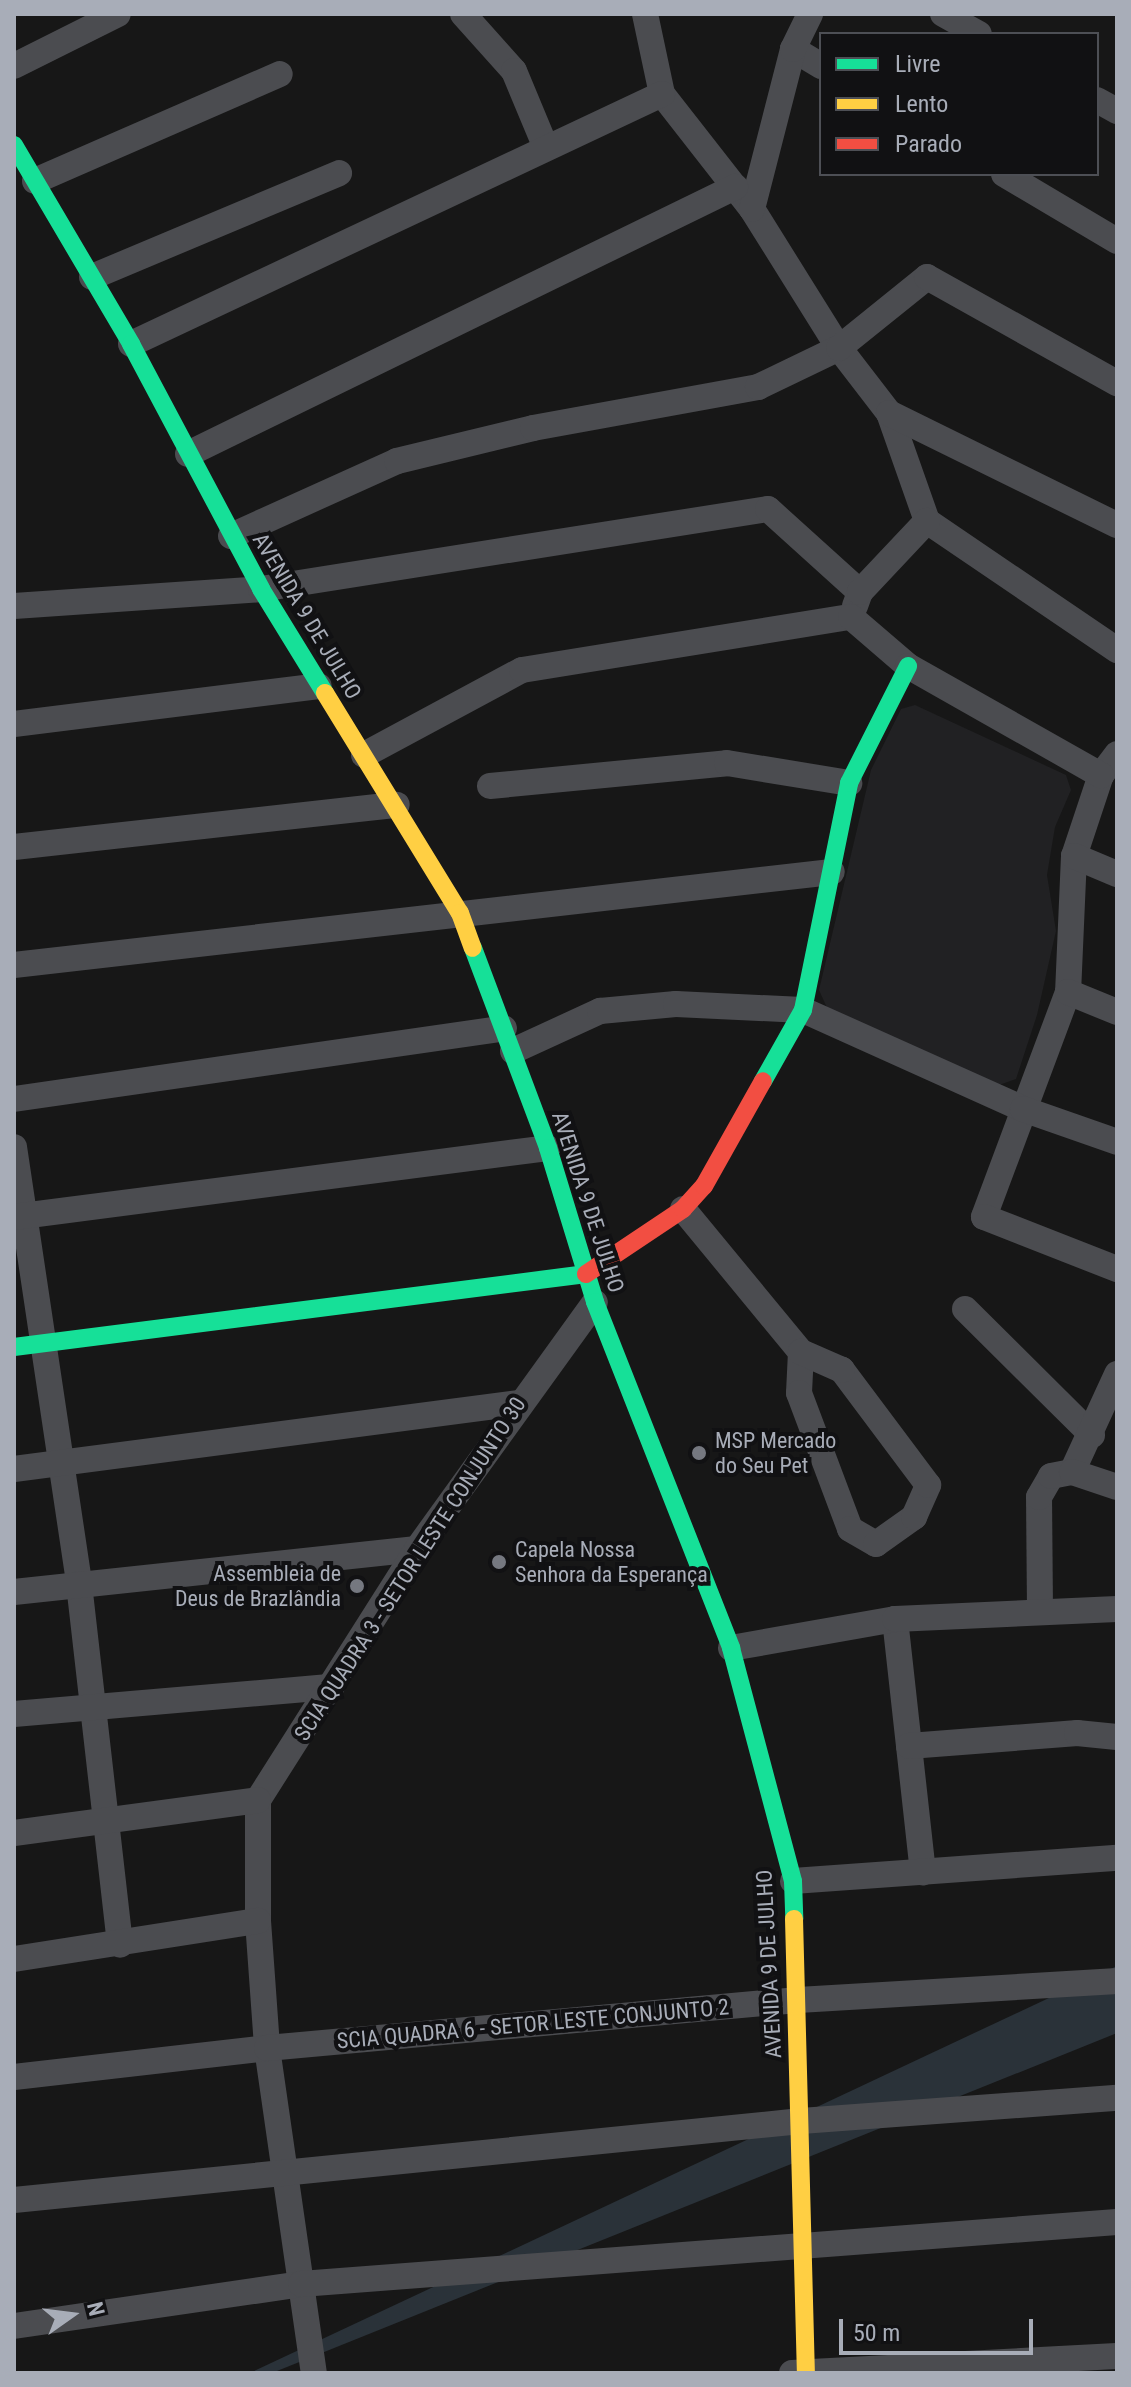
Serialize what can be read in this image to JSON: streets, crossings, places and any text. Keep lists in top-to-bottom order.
{
  "streets": {
    "street": ["AVENIDA 9 DE JULHO", "SCIA QUADRA 3 - SETOR LESTE CONJUNTO 30", "SCIA QUADRA 6 - SETOR LESTE CONJUNTO 2"]
  },
  "crossings": [
    ["AVENIDA 9 DE JULHO", "SCIA QUADRA 3 - SETOR LESTE CONJUNTO 30"],
    ["AVENIDA 9 DE JULHO", "SCIA QUADRA 6 - SETOR LESTE CONJUNTO 2"]
  ],
  "places": ["MSP Mercado do Seu Pet", "Capela Nossa Senhora da Esperança", "Assembleia de Deus de Brazlândia"],
  "legend": ["Livre", "Lento", "Parado"],
  "scale_bar": "50 m",
  "north": "right"
}
